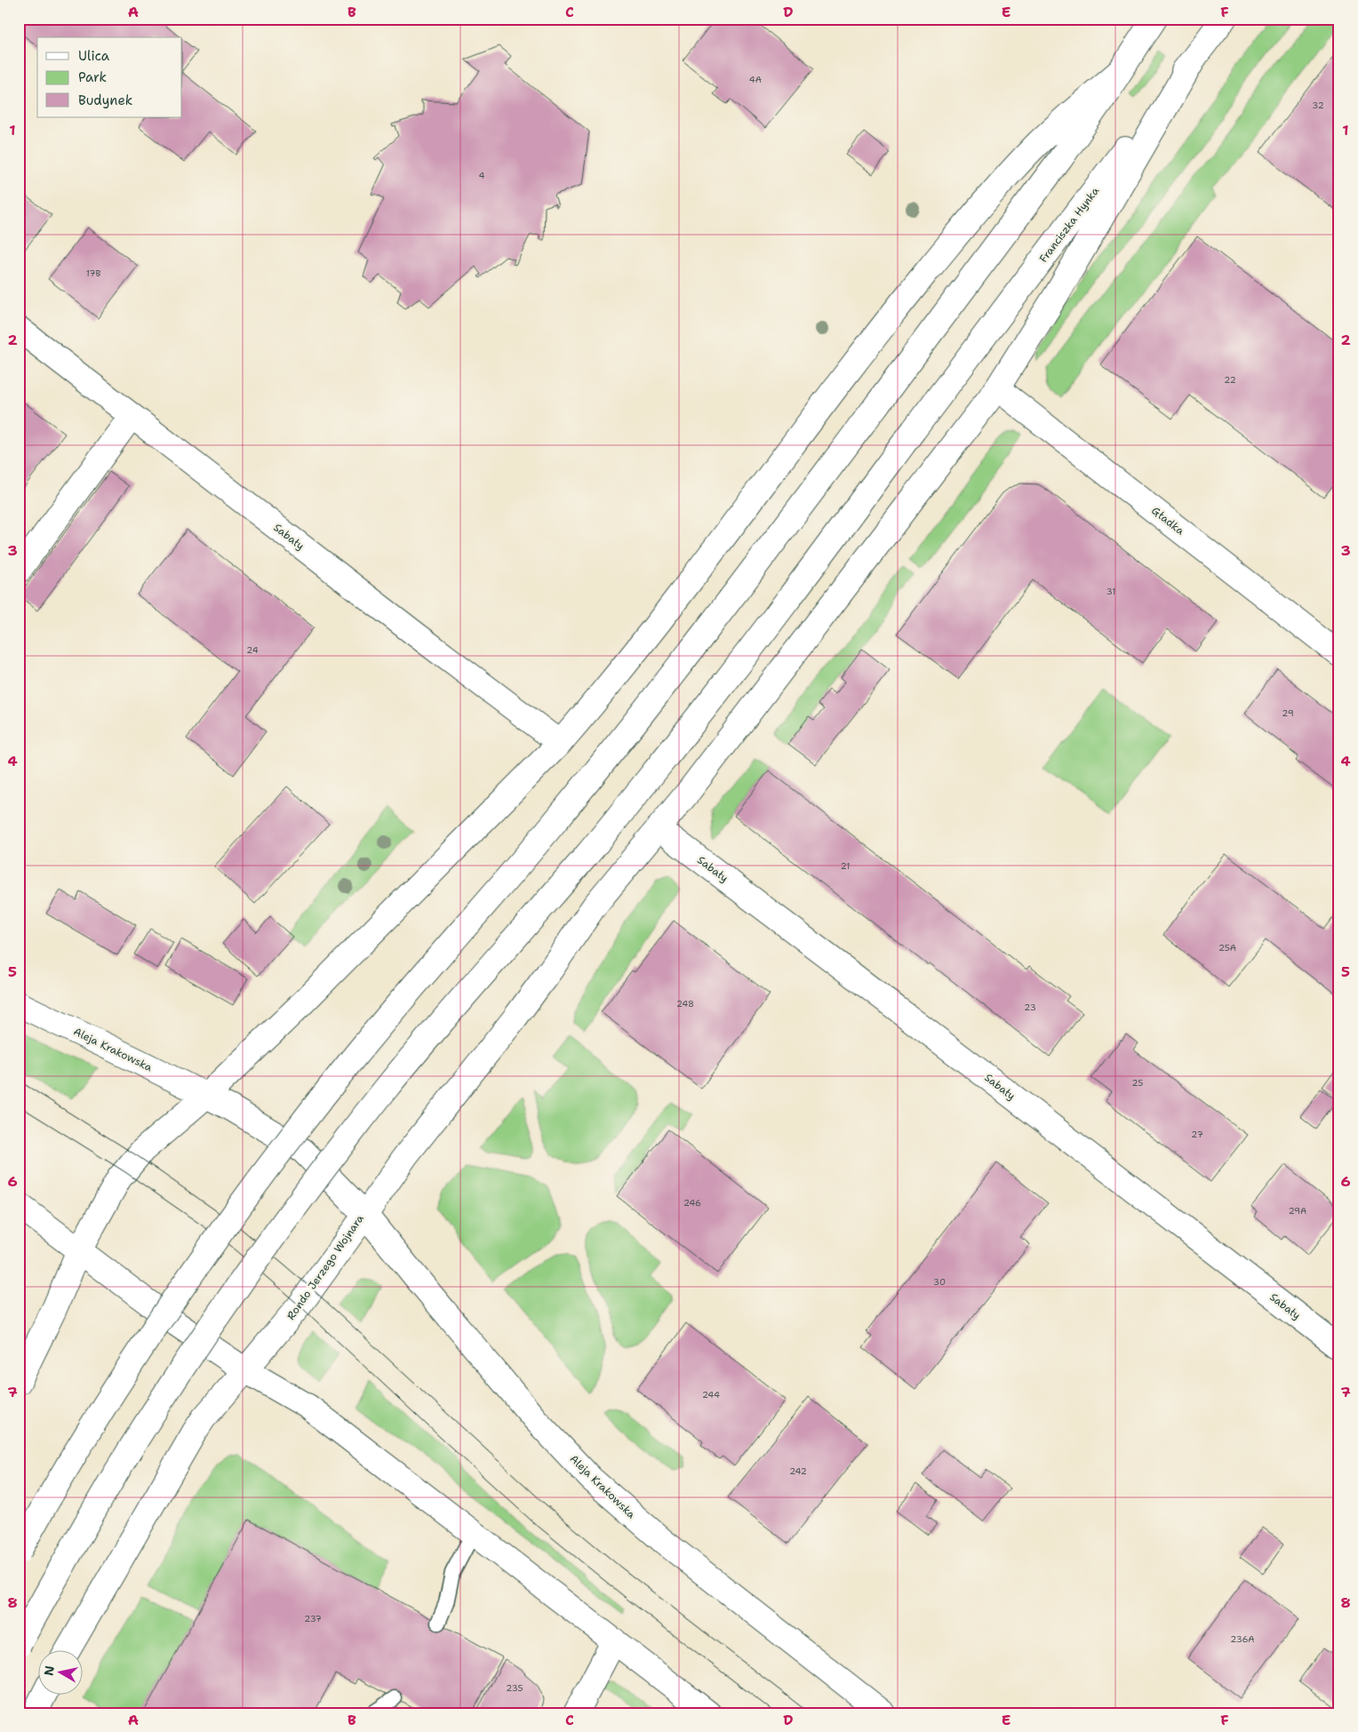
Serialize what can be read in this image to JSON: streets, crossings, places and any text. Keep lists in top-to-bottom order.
{
  "streets": {
    "main road": [
      "Franciszka Hynka",
      "Gładka",
      "Sabały",
      "Aleja Krakowska",
      "Rondo Jerzego Wojnara"
    ]
  },
  "crossings": [
    ["Aleja Krakowska", "Rondo Jerzego Wojnara"]
  ],
  "house_numbers": [
    "4A",
    "32",
    "4",
    "17B",
    "22",
    "31",
    "24",
    "29",
    "21",
    "25A",
    "248",
    "23",
    "25",
    "27",
    "246",
    "29A",
    "30",
    "244",
    "242",
    "237",
    "236A",
    "235"
  ],
  "legend": ["Ulica", "Park", "Budynek"],
  "north": "left",
  "grid": {
    "columns": [
      "A",
      "B",
      "C",
      "D",
      "E",
      "F"
    ],
    "rows": [
      "1",
      "2",
      "3",
      "4",
      "5",
      "6",
      "7",
      "8"
    ]
  }
}
